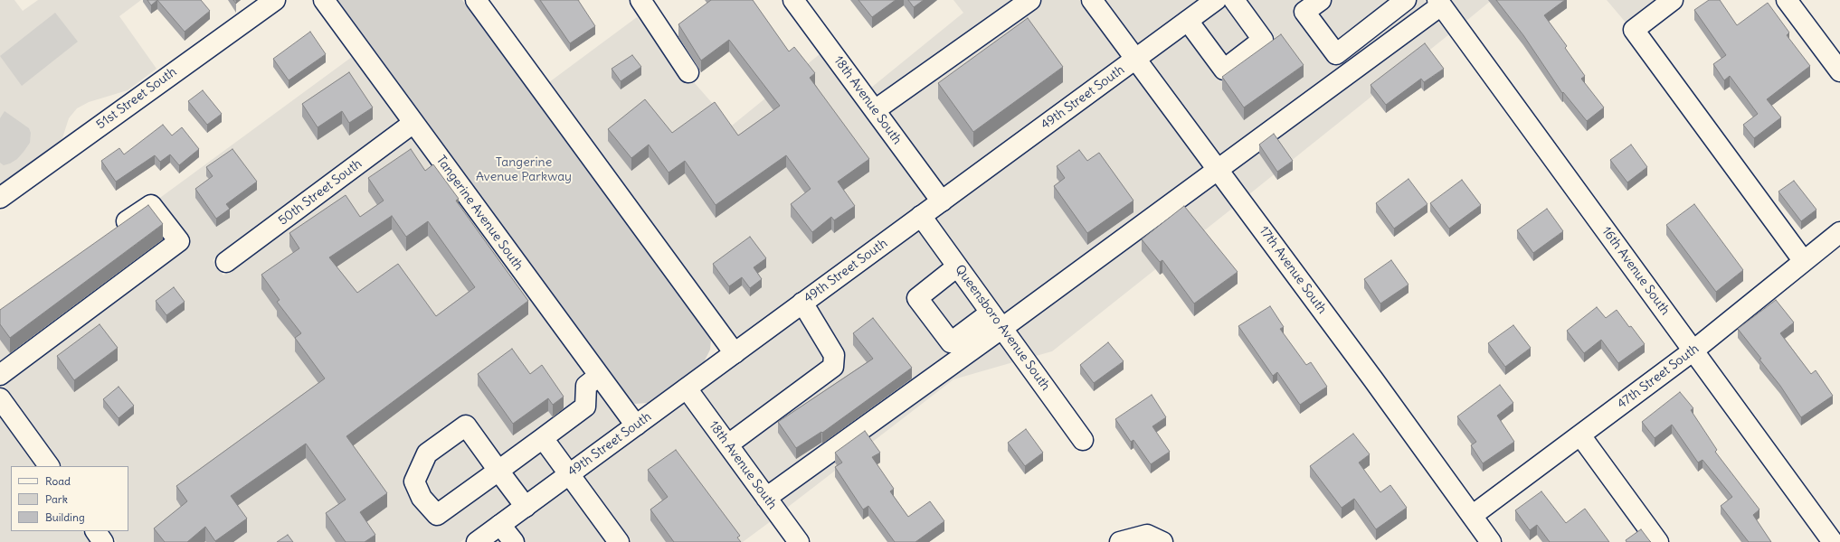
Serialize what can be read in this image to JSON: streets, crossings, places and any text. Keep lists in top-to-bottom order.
{
  "streets": {
    "street": [
      "49th Street South",
      "51st Street South",
      "18th Avenue South",
      "50th Street South",
      "Tangerine Avenue South",
      "17th Avenue South",
      "16th Avenue South",
      "Queensboro Avenue South",
      "47th Street South"
    ]
  },
  "crossings": [
    ["49th Street South", "18th Avenue South"],
    ["49th Street South", "Tangerine Avenue South"],
    ["49th Street South", "17th Avenue South"],
    ["49th Street South", "Queensboro Avenue South"],
    ["50th Street South", "Tangerine Avenue South"],
    ["17th Avenue South", "47th Street South"],
    ["16th Avenue South", "47th Street South"]
  ],
  "parks": ["Tangerine Avenue Parkway"],
  "legend": ["Road", "Park", "Building"]
}
